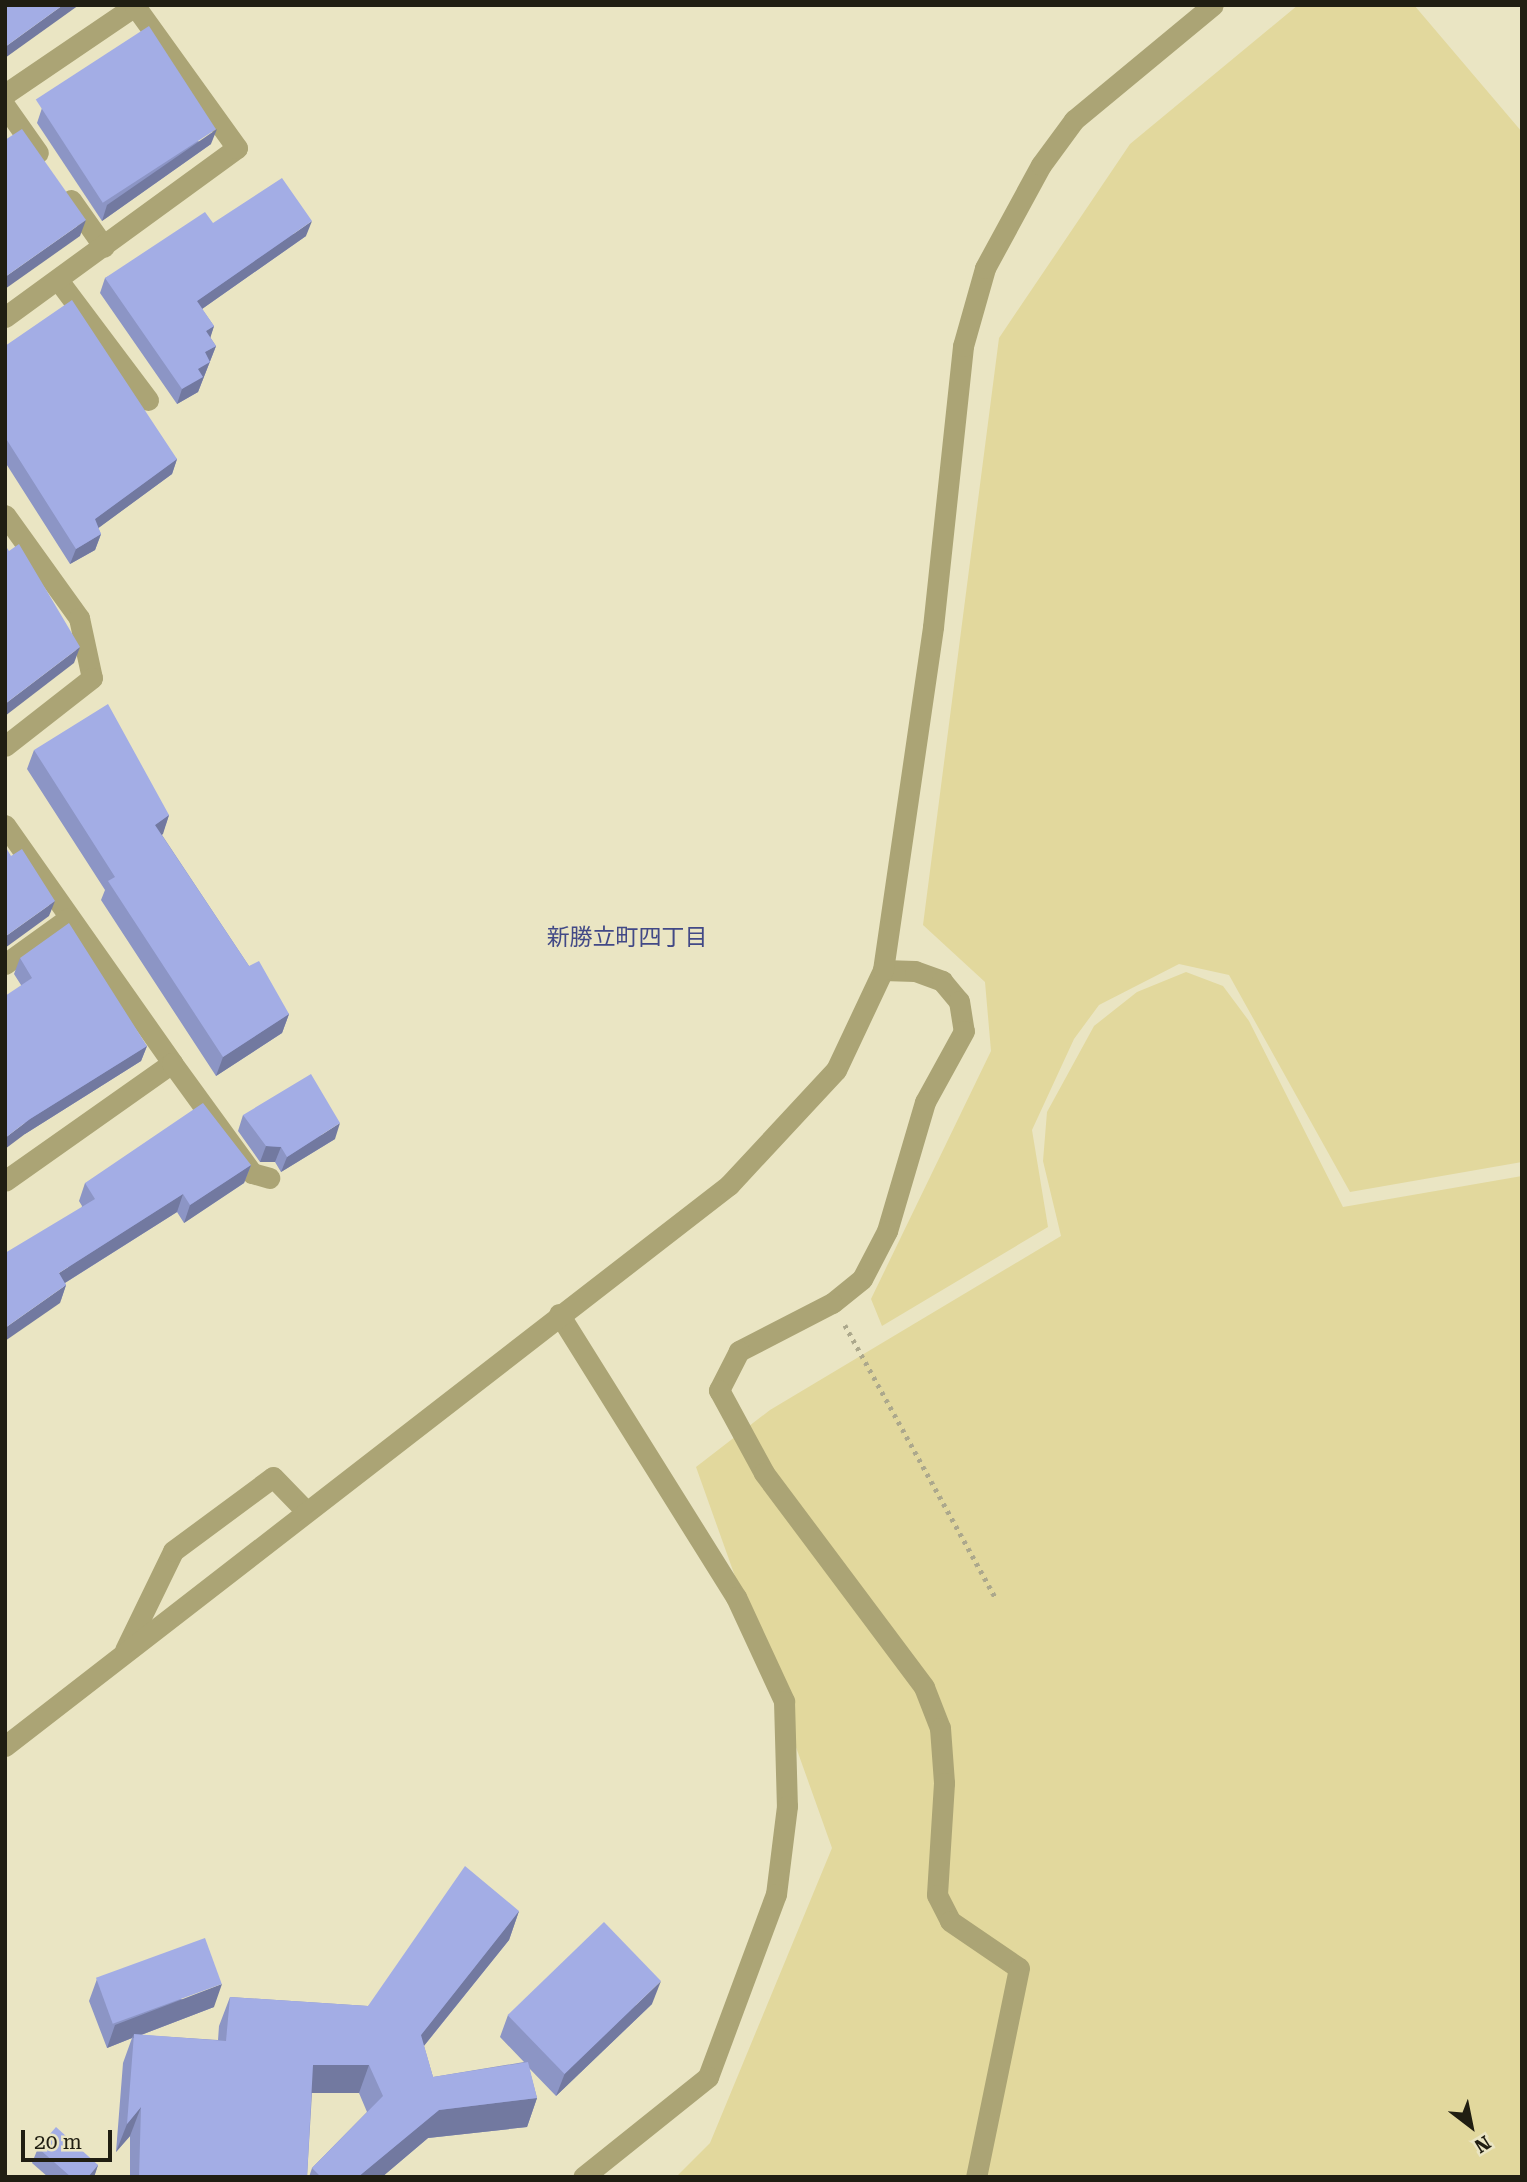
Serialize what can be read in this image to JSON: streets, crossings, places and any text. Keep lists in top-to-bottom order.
{
  "districts": ["新勝立町四丁目"],
  "scale_bar": "20 m",
  "north": "bottom right"
}
